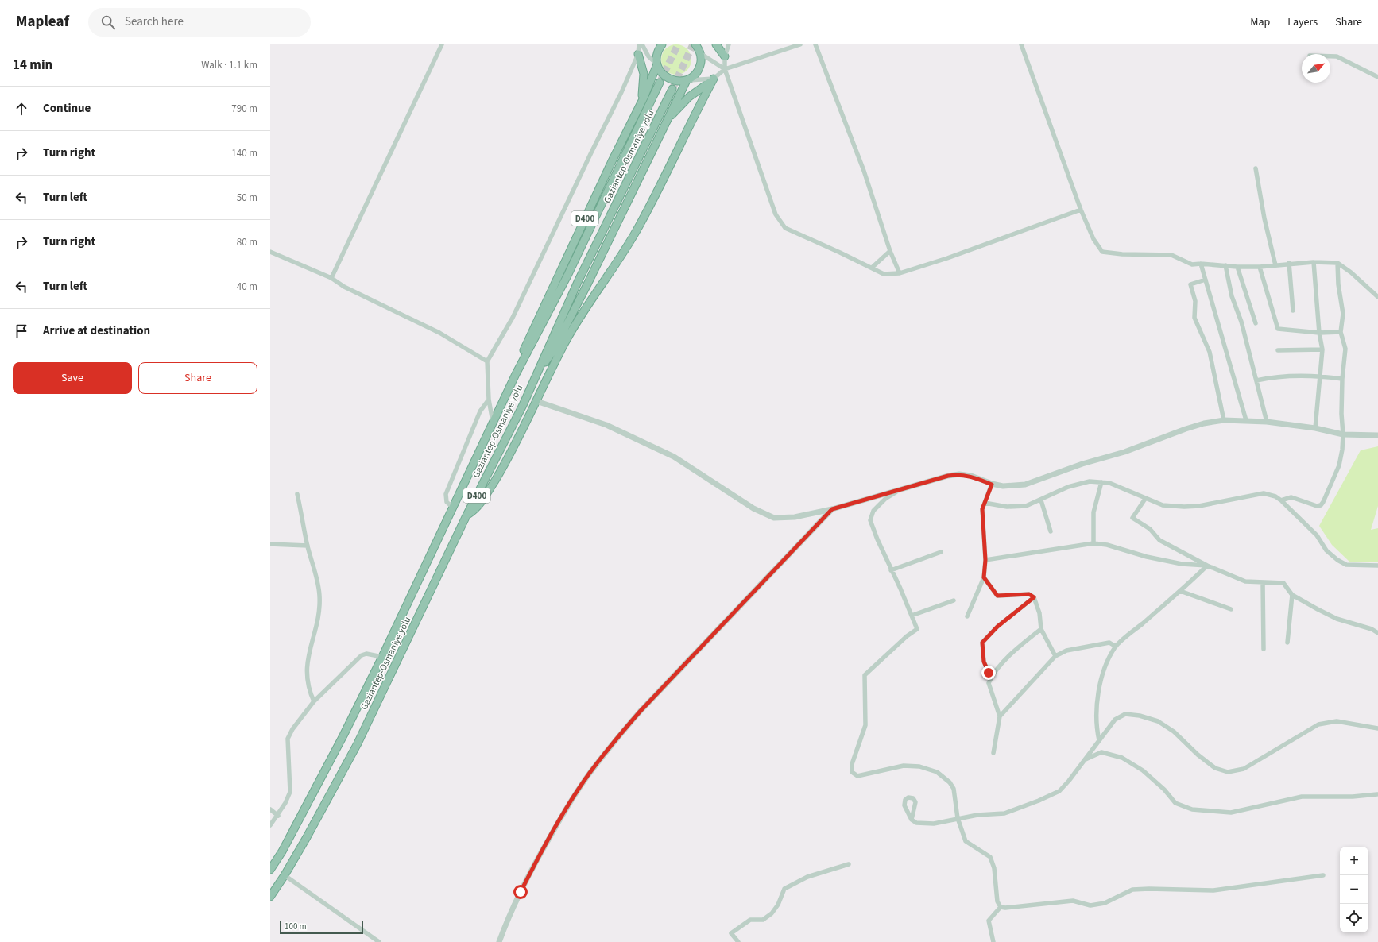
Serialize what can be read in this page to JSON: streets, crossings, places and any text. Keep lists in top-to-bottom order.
{
  "streets": {
    "highway": ["Gaziantep-Osmaniye yolu", "D400"]
  },
  "crossings": [
    ["Gaziantep-Osmaniye yolu", "D400"]
  ],
  "scale_bar": "100 m",
  "north": "top right",
  "page": {
    "header": "Mapleaf",
    "search": "Search here",
    "nav": ["Map", "Layers", "Share"],
    "heading": ["14 min", "Walk · 1.1 km"],
    "list": [
      ["Continue", "790 m"],
      ["Turn right", "140 m"],
      ["Turn left", "50 m"],
      ["Turn right", "80 m"],
      ["Turn left", "40 m"],
      "Arrive at destination"
    ],
    "buttons": ["Save", "Share"],
    "map_buttons": ["+", "−"],
    "scale": "100 m"
  }
}
